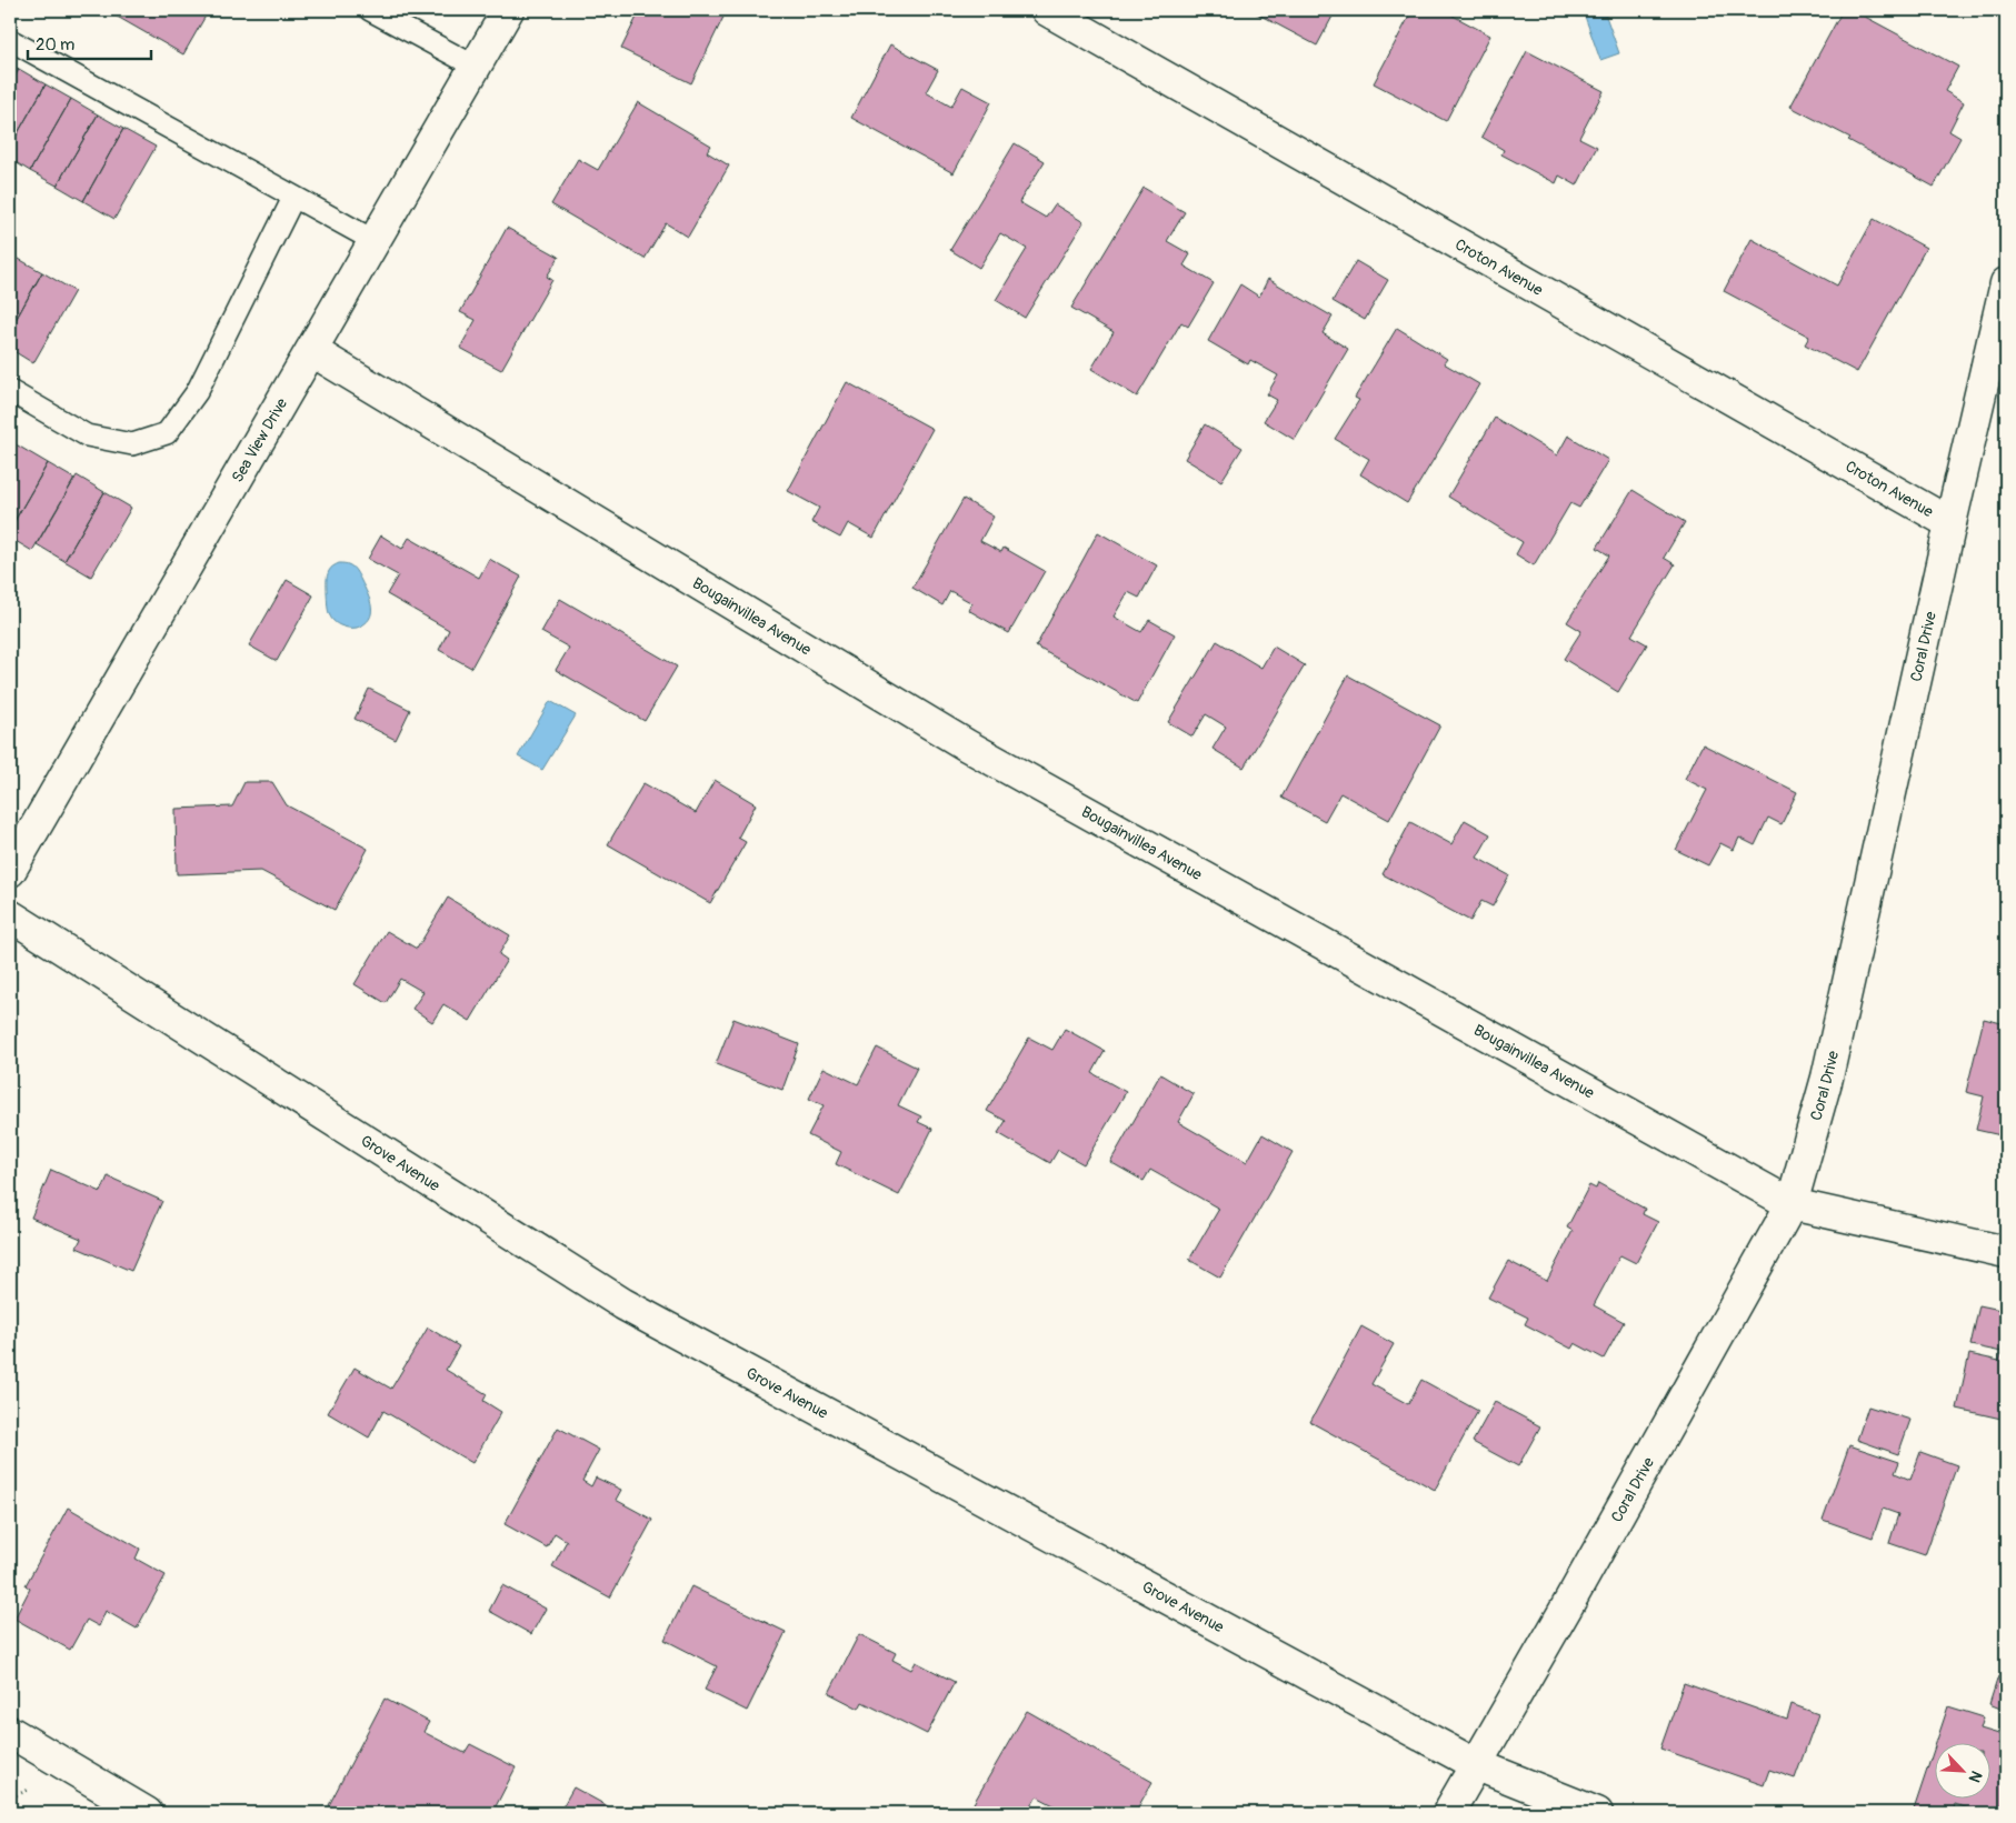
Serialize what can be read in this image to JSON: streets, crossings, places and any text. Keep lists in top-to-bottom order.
{
  "streets": {
    "street": [
      "Croton Avenue",
      "Sea View Drive",
      "Bougainvillea Avenue",
      "Coral Drive",
      "Grove Avenue"
    ]
  },
  "crossings": [
    ["Croton Avenue", "Coral Drive"],
    ["Sea View Drive", "Bougainvillea Avenue"],
    ["Bougainvillea Avenue", "Coral Drive"],
    ["Coral Drive", "Grove Avenue"]
  ],
  "scale_bar": "20 m",
  "north": "bottom right"
}
